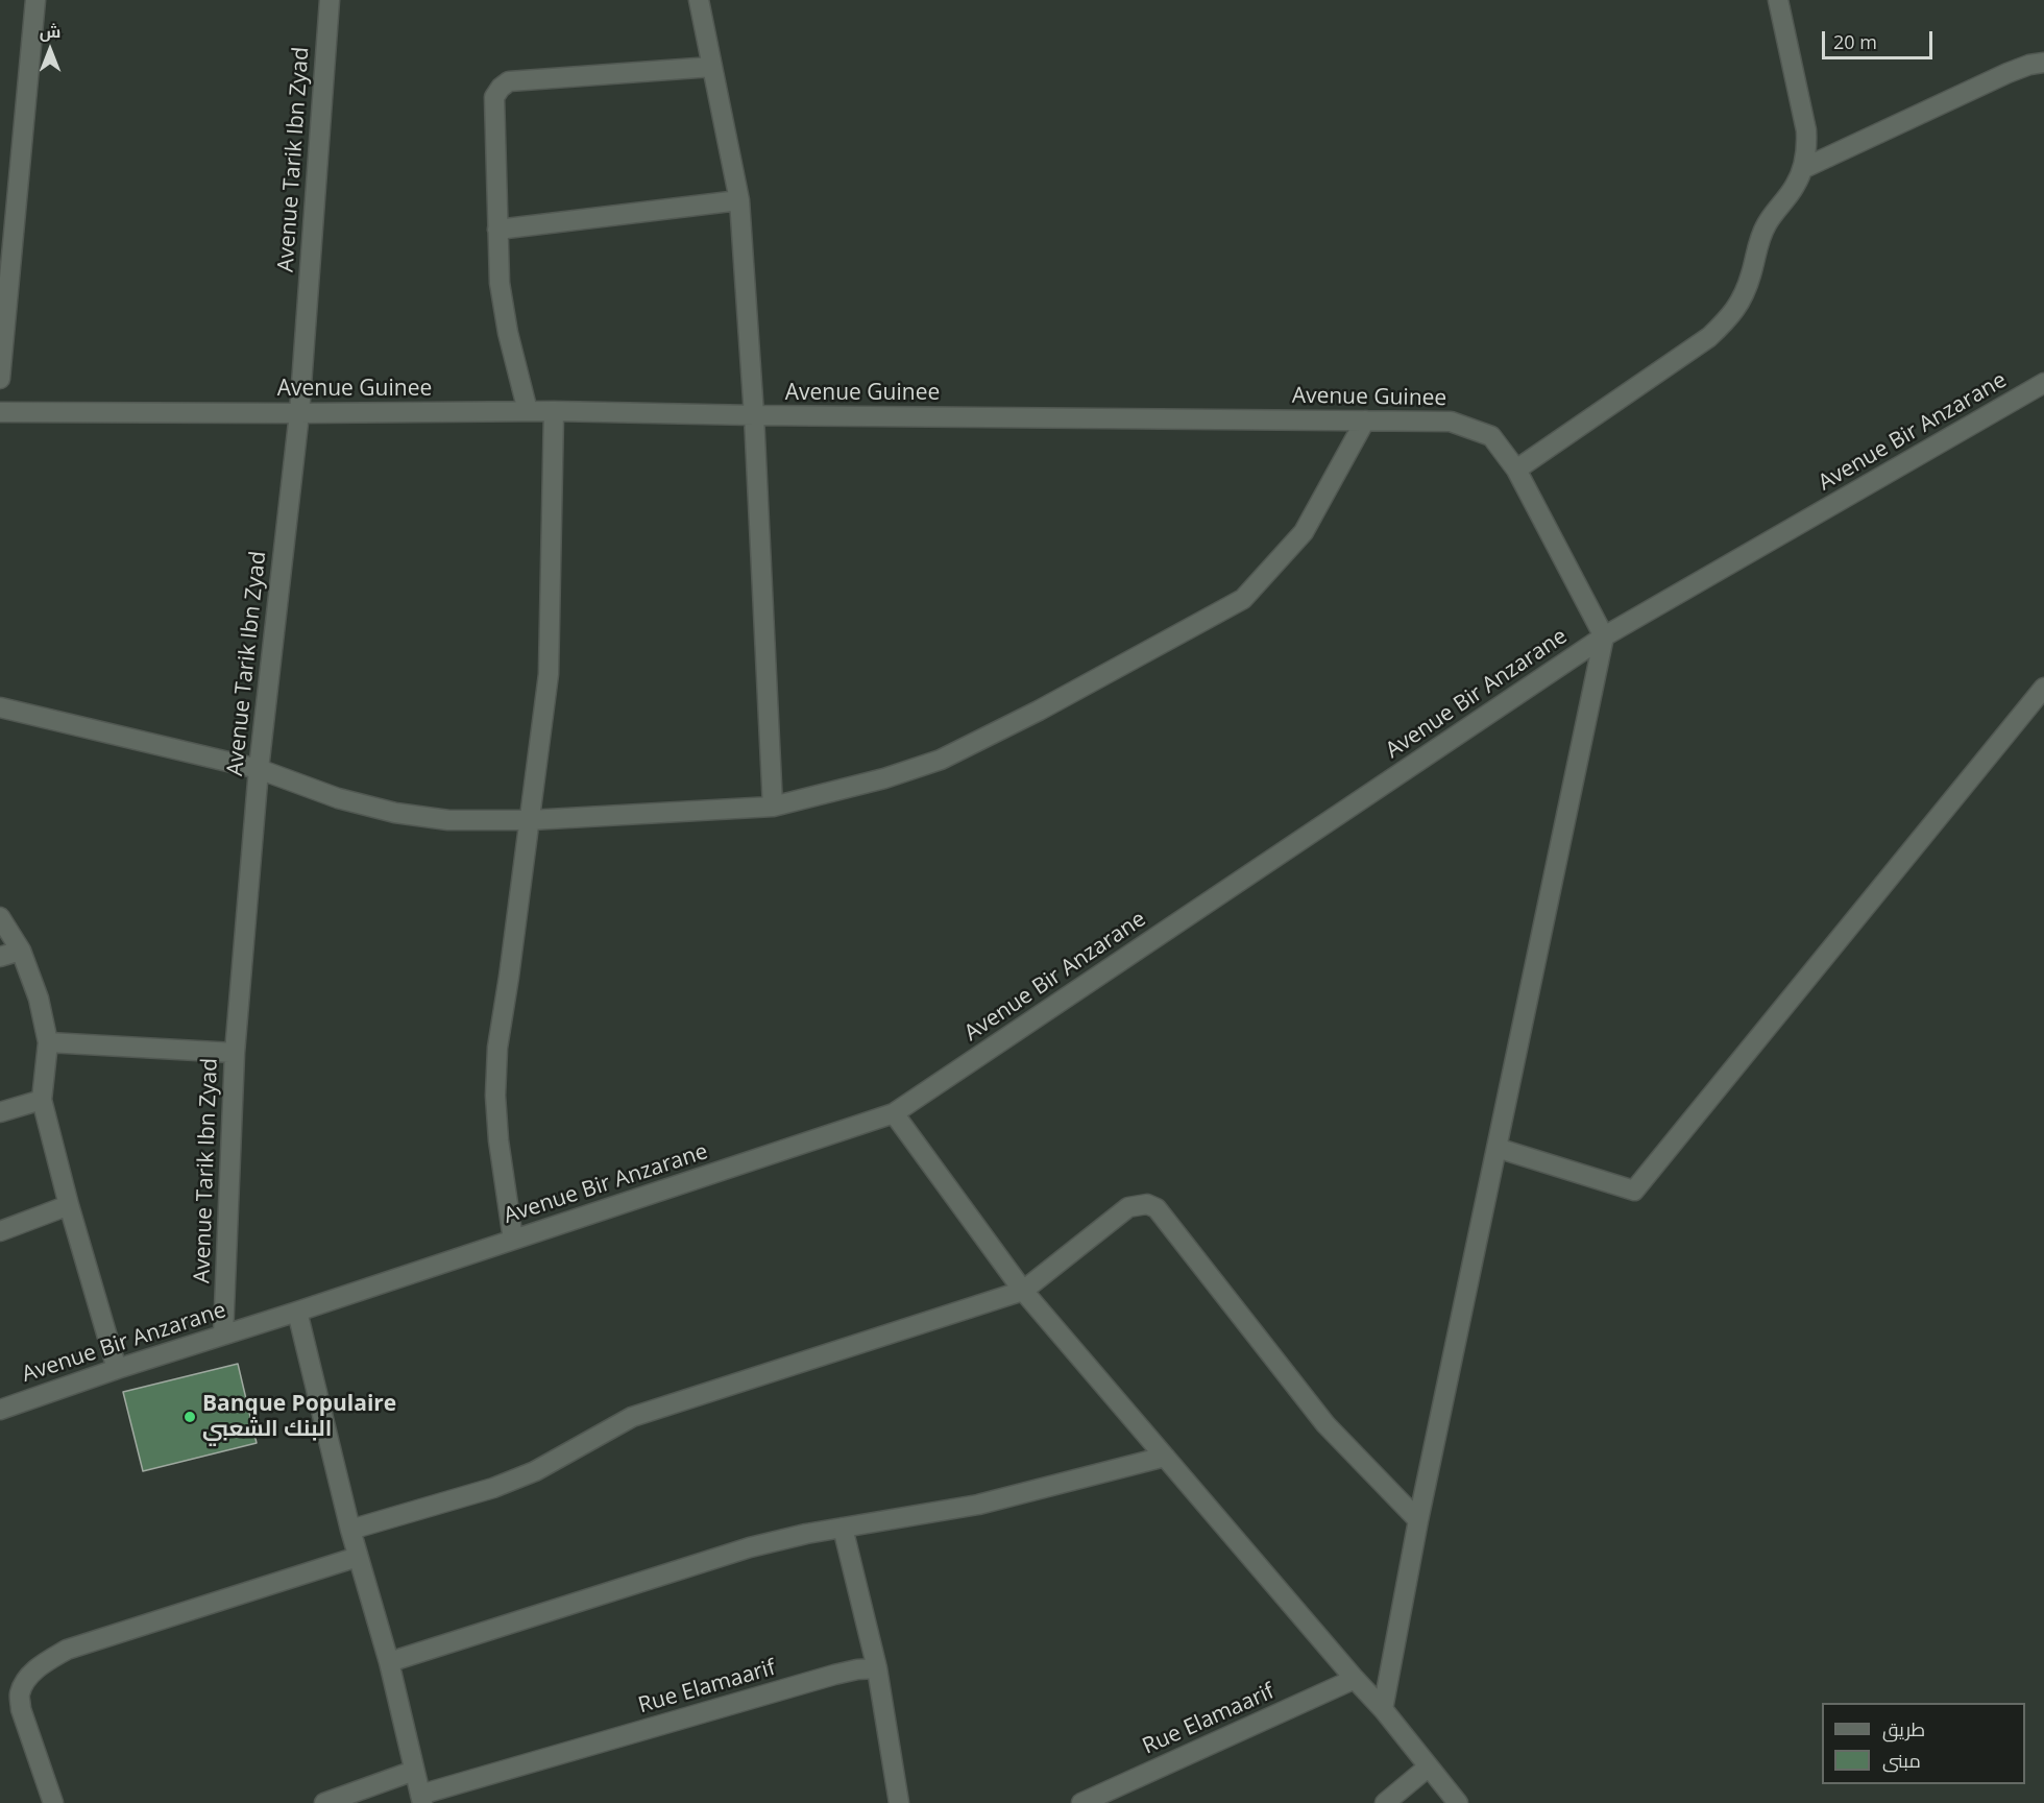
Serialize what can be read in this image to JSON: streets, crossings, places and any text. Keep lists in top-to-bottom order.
{
  "streets": {
    "street": [
      "Avenue Tarik Ibn Zyad",
      "Avenue Guinee",
      "Avenue Bir Anzarane",
      "Rue Elamaarif"
    ]
  },
  "crossings": [
    ["Avenue Tarik Ibn Zyad", "Avenue Guinee"],
    ["Avenue Tarik Ibn Zyad", "Avenue Bir Anzarane"],
    ["Avenue Guinee", "Avenue Bir Anzarane"]
  ],
  "places": ["Banque Populaire البنك الشعبي"],
  "legend": ["طريق", "مبنى"],
  "scale_bar": "20 m",
  "north": "top"
}
